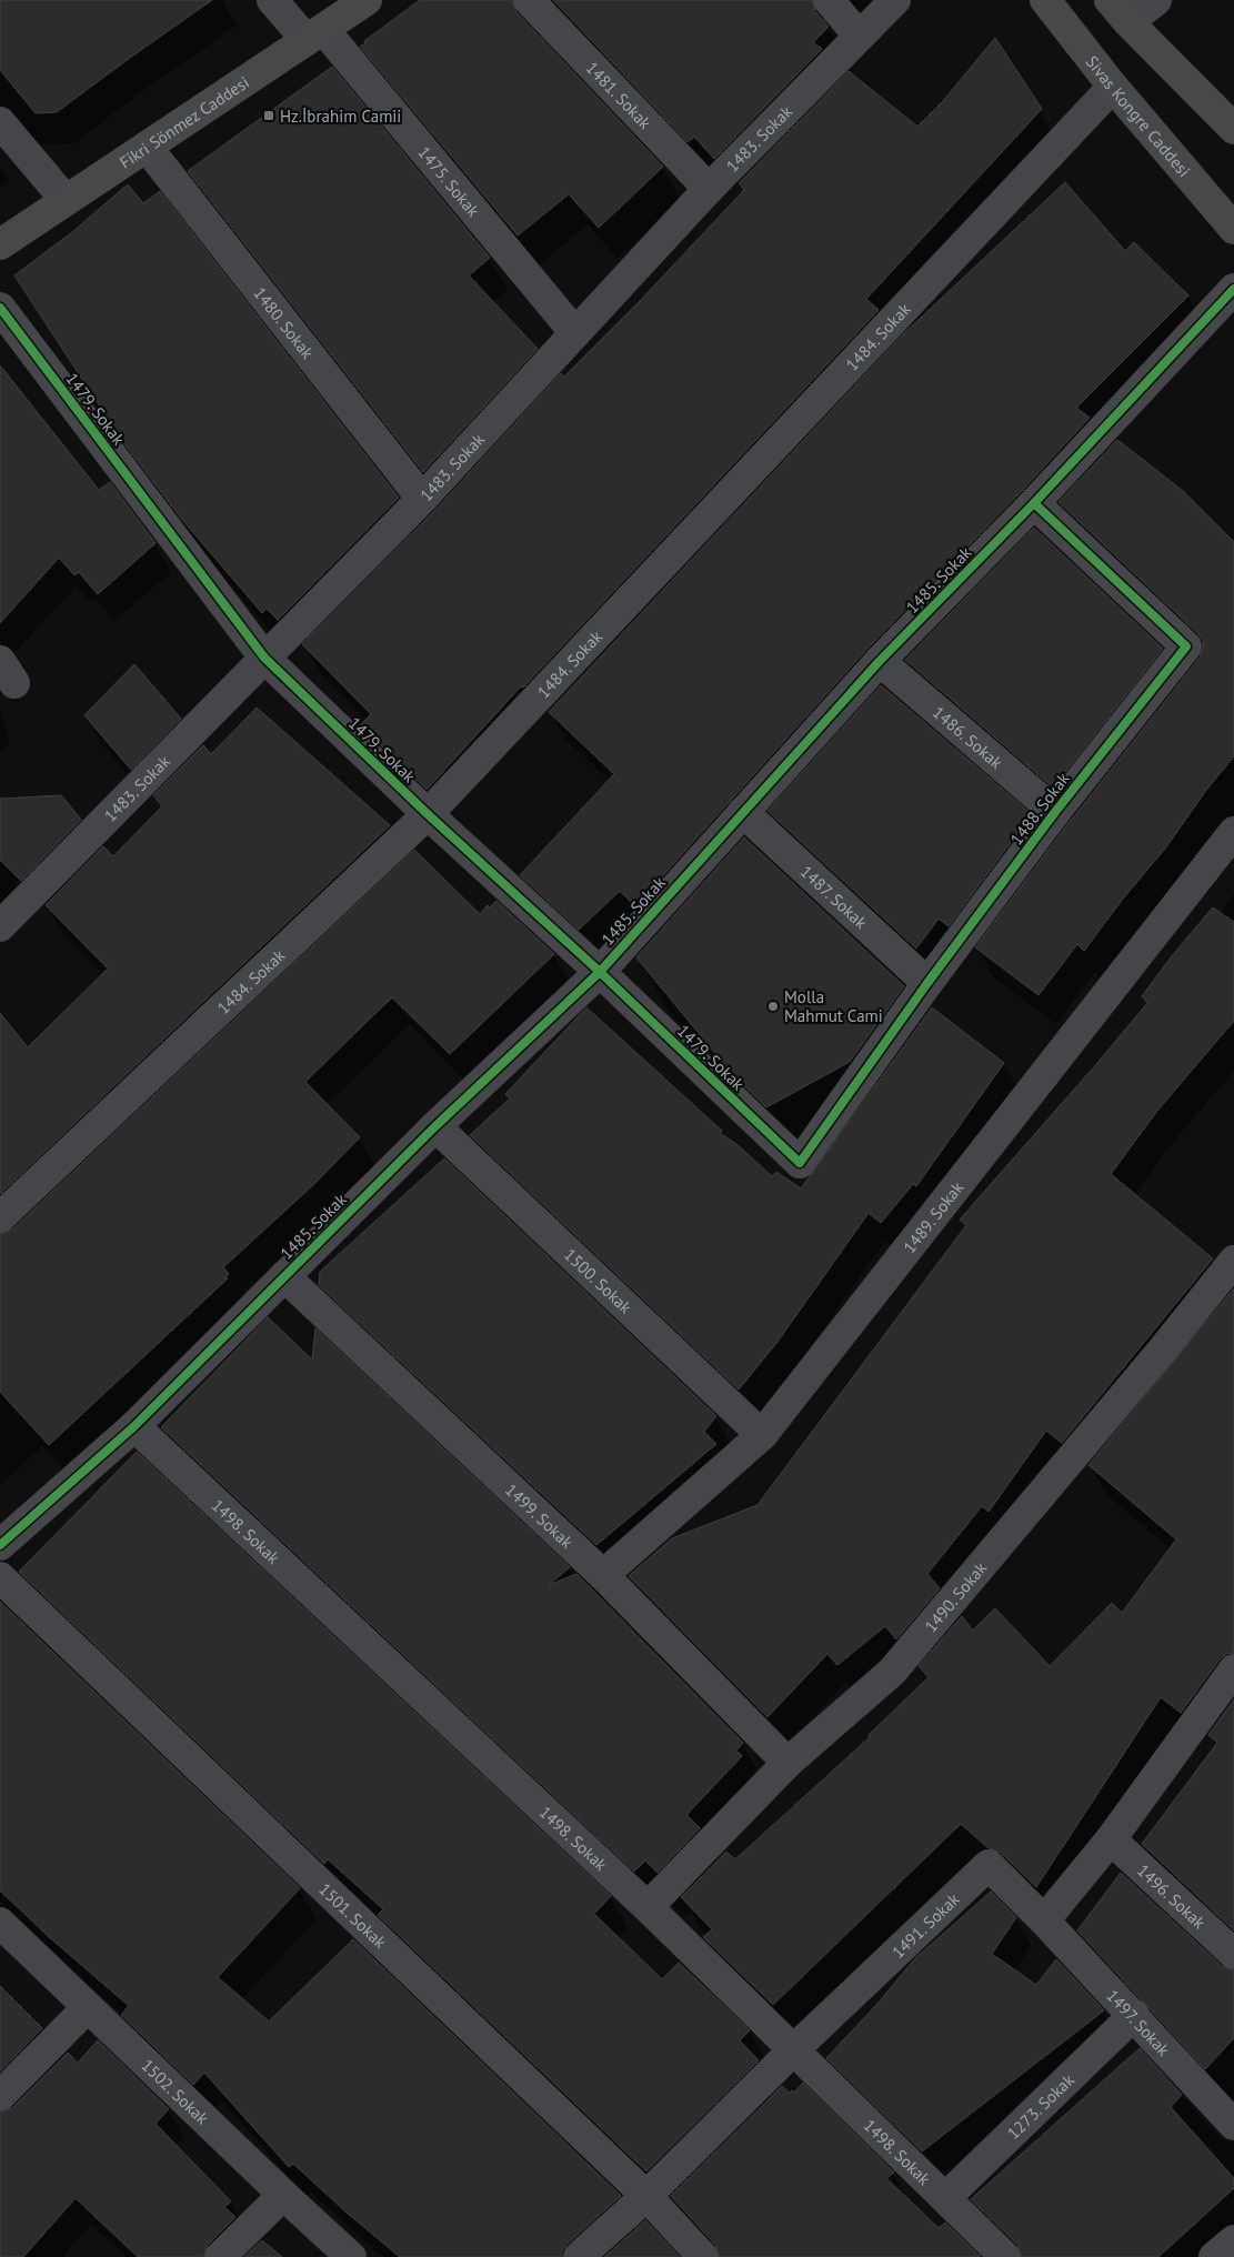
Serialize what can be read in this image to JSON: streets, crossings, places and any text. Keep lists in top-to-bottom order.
{
  "streets": {
    "main road": ["Sivas Kongre Caddesi", "Fikri Sönmez Caddesi"],
    "street": [
      "1481. Sokak",
      "1483. Sokak",
      "1475. Sokak",
      "1480. Sokak",
      "1484. Sokak",
      "1479. Sokak",
      "1485. Sokak",
      "1486. Sokak",
      "1488. Sokak",
      "1487. Sokak",
      "1489. Sokak",
      "1500. Sokak",
      "1499. Sokak",
      "1498. Sokak",
      "1490. Sokak",
      "1496. Sokak",
      "1501. Sokak",
      "1491. Sokak",
      "1497. Sokak",
      "1502. Sokak",
      "1273. Sokak"
    ]
  },
  "crossings": [
    ["1481. Sokak", "1483. Sokak"],
    ["Sivas Kongre Caddesi", "1484. Sokak"],
    ["Fikri Sönmez Caddesi", "1475. Sokak"],
    ["Fikri Sönmez Caddesi", "1480. Sokak"],
    ["1483. Sokak", "1475. Sokak"],
    ["1483. Sokak", "1480. Sokak"],
    ["1483. Sokak", "1479. Sokak"],
    ["1484. Sokak", "1479. Sokak"],
    ["1479. Sokak", "1485. Sokak"],
    ["1479. Sokak", "1488. Sokak"],
    ["1485. Sokak", "1486. Sokak"],
    ["1485. Sokak", "1488. Sokak"],
    ["1485. Sokak", "1487. Sokak"],
    ["1485. Sokak", "1500. Sokak"],
    ["1485. Sokak", "1499. Sokak"],
    ["1485. Sokak", "1498. Sokak"],
    ["1486. Sokak", "1488. Sokak"],
    ["1488. Sokak", "1487. Sokak"],
    ["1489. Sokak", "1500. Sokak"],
    ["1489. Sokak", "1499. Sokak"],
    ["1499. Sokak", "1490. Sokak"],
    ["1498. Sokak", "1490. Sokak"],
    ["1498. Sokak", "1491. Sokak"],
    ["1498. Sokak", "1273. Sokak"],
    ["1501. Sokak", "1491. Sokak"],
    ["1491. Sokak", "1497. Sokak"],
    ["1497. Sokak", "1273. Sokak"]
  ],
  "places": {
    "transit": ["Hz.İbrahim Camii"],
    "other": ["Molla Mahmut Cami"]
  }
}
